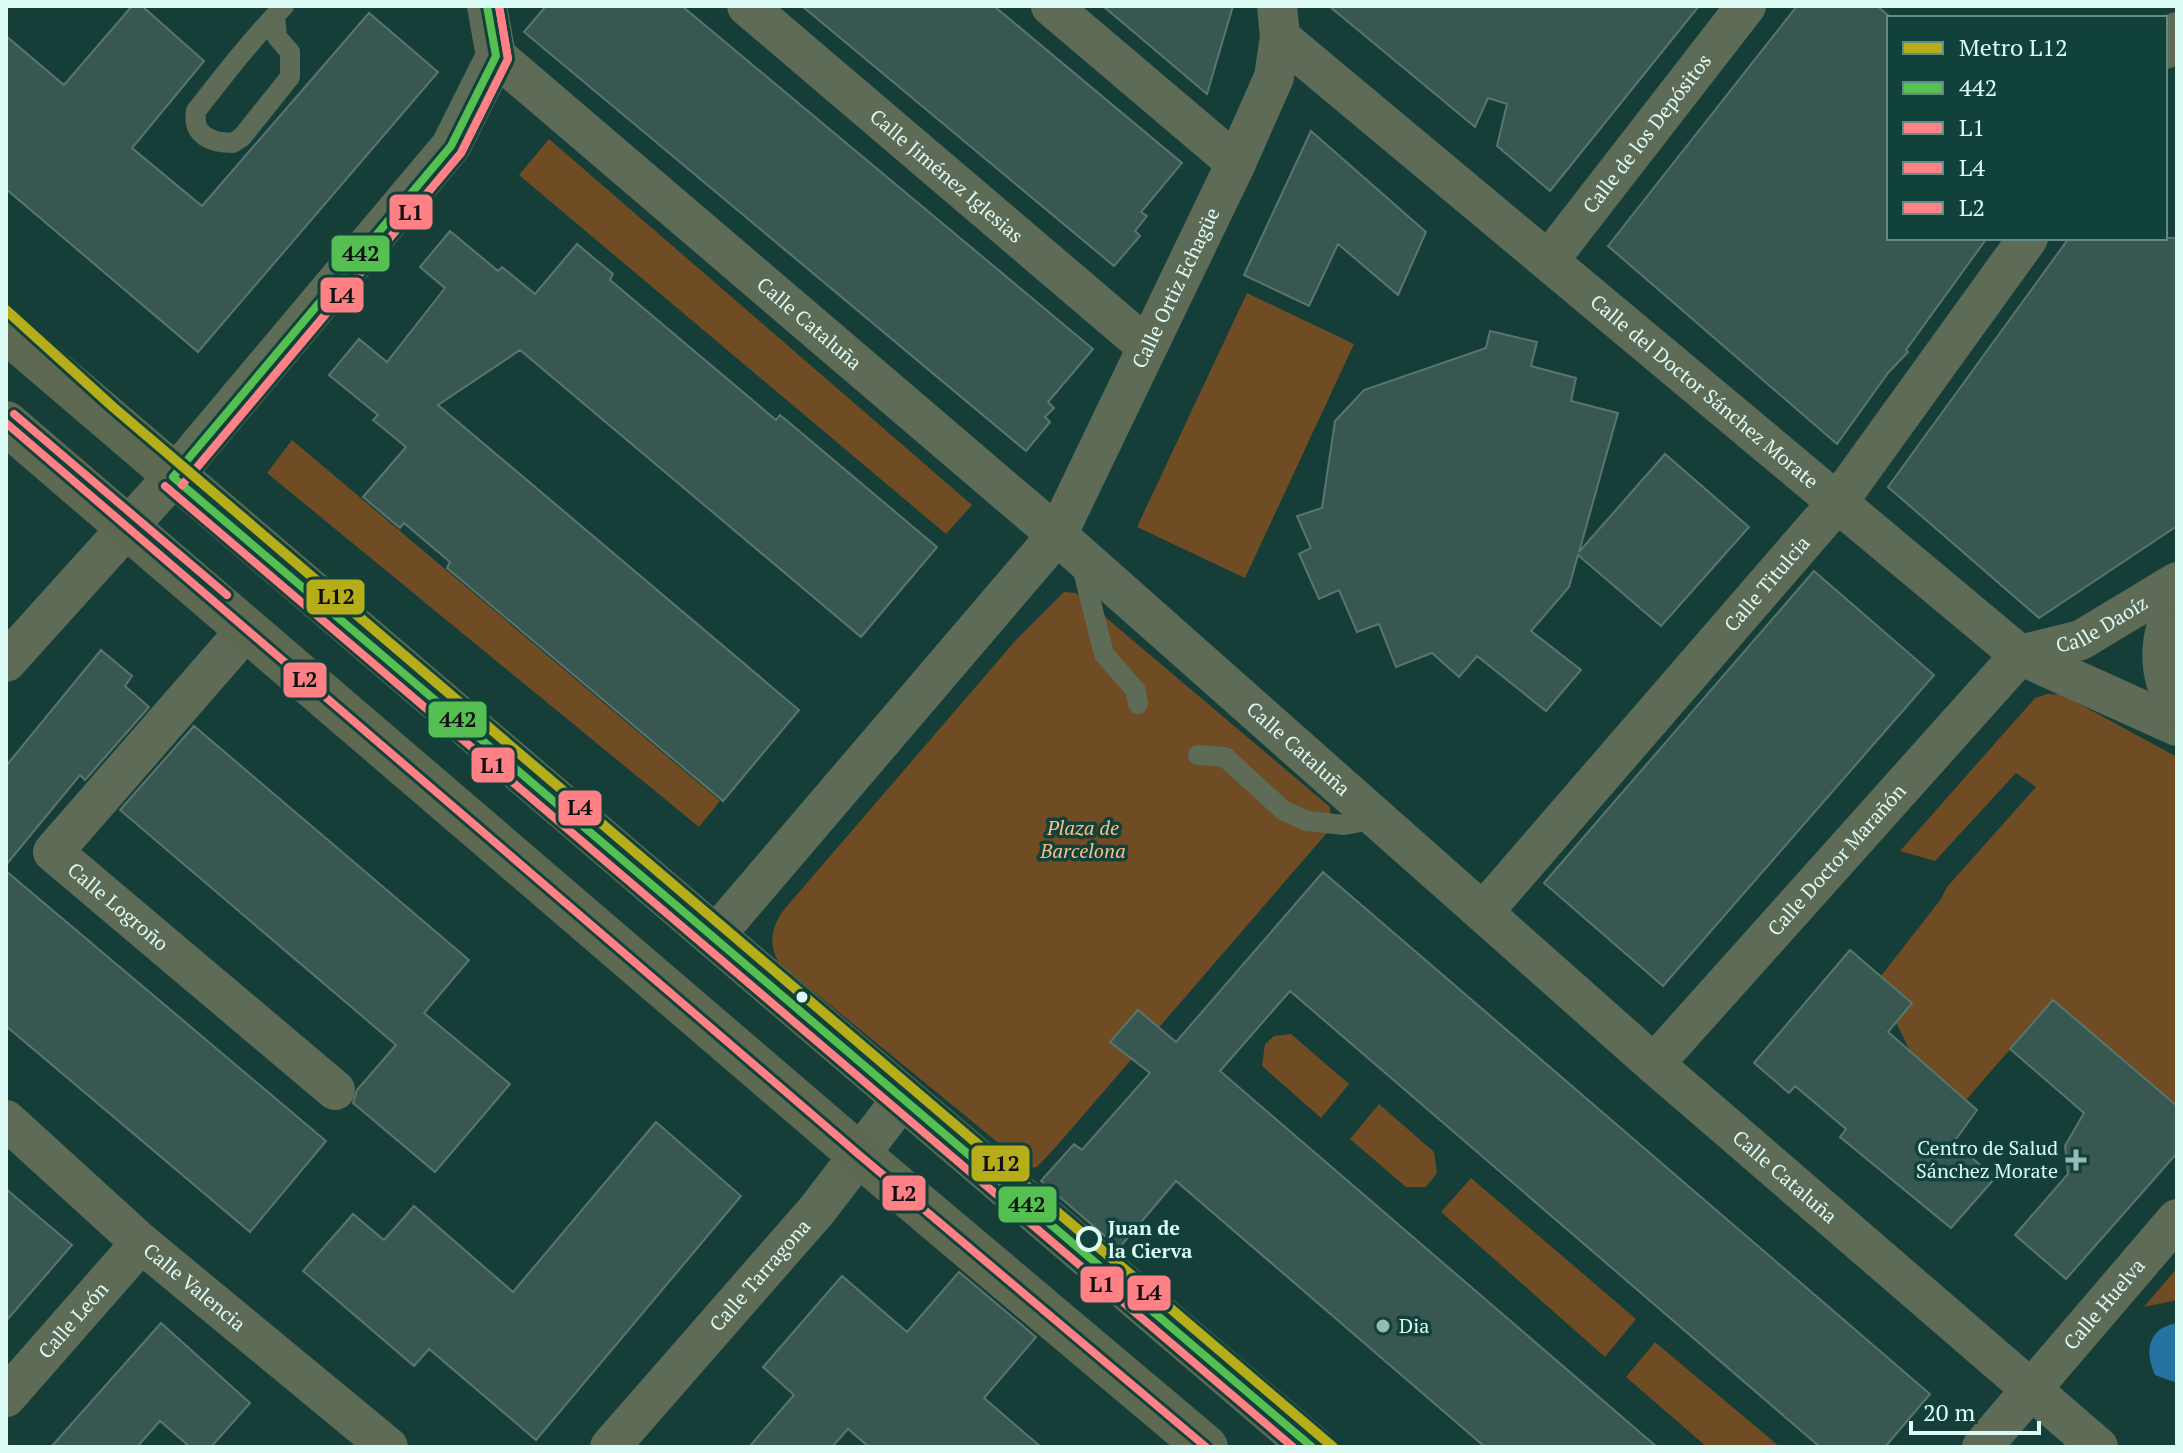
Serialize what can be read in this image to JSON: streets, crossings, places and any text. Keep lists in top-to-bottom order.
{
  "streets": {
    "street": [
      "Calle de los Depósitos",
      "Calle Jiménez Iglesias",
      "Calle Ortiz Echagüe",
      "Calle Cataluña",
      "Calle del Doctor Sánchez Morate",
      "Calle Titulcia",
      "Calle Daoíz",
      "Calle Doctor Marañón",
      "Calle Logroño",
      "Calle Tarragona",
      "Calle Valencia",
      "Calle Huelva",
      "Calle León"
    ]
  },
  "crossings": [
    ["Calle de los Depósitos", "Calle del Doctor Sánchez Morate"],
    ["Calle Jiménez Iglesias", "Calle Ortiz Echagüe"],
    ["Calle Ortiz Echagüe", "Calle Cataluña"],
    ["Calle Ortiz Echagüe", "Calle del Doctor Sánchez Morate"],
    ["Calle Cataluña", "Calle Titulcia"],
    ["Calle Cataluña", "Calle Doctor Marañón"],
    ["Calle Cataluña", "Calle Huelva"],
    ["Calle del Doctor Sánchez Morate", "Calle Titulcia"],
    ["Calle del Doctor Sánchez Morate", "Calle Daoíz"],
    ["Calle del Doctor Sánchez Morate", "Calle Doctor Marañón"],
    ["Calle Daoíz", "Calle Doctor Marañón"],
    ["Calle Valencia", "Calle León"]
  ],
  "parks": ["Plaza de Barcelona"],
  "places": {
    "health": ["Centro de Salud Sánchez Morate"],
    "other": ["Juan de la Cierva", "Dia"]
  },
  "lines": [
    "transit line 442",
    "transit line L1",
    "transit line L4",
    "metro line L12",
    "transit line L2"
  ],
  "legend": [
    "Metro L12",
    "442",
    "L1",
    "L4",
    "L2"
  ],
  "scale_bar": "20 m"
}
